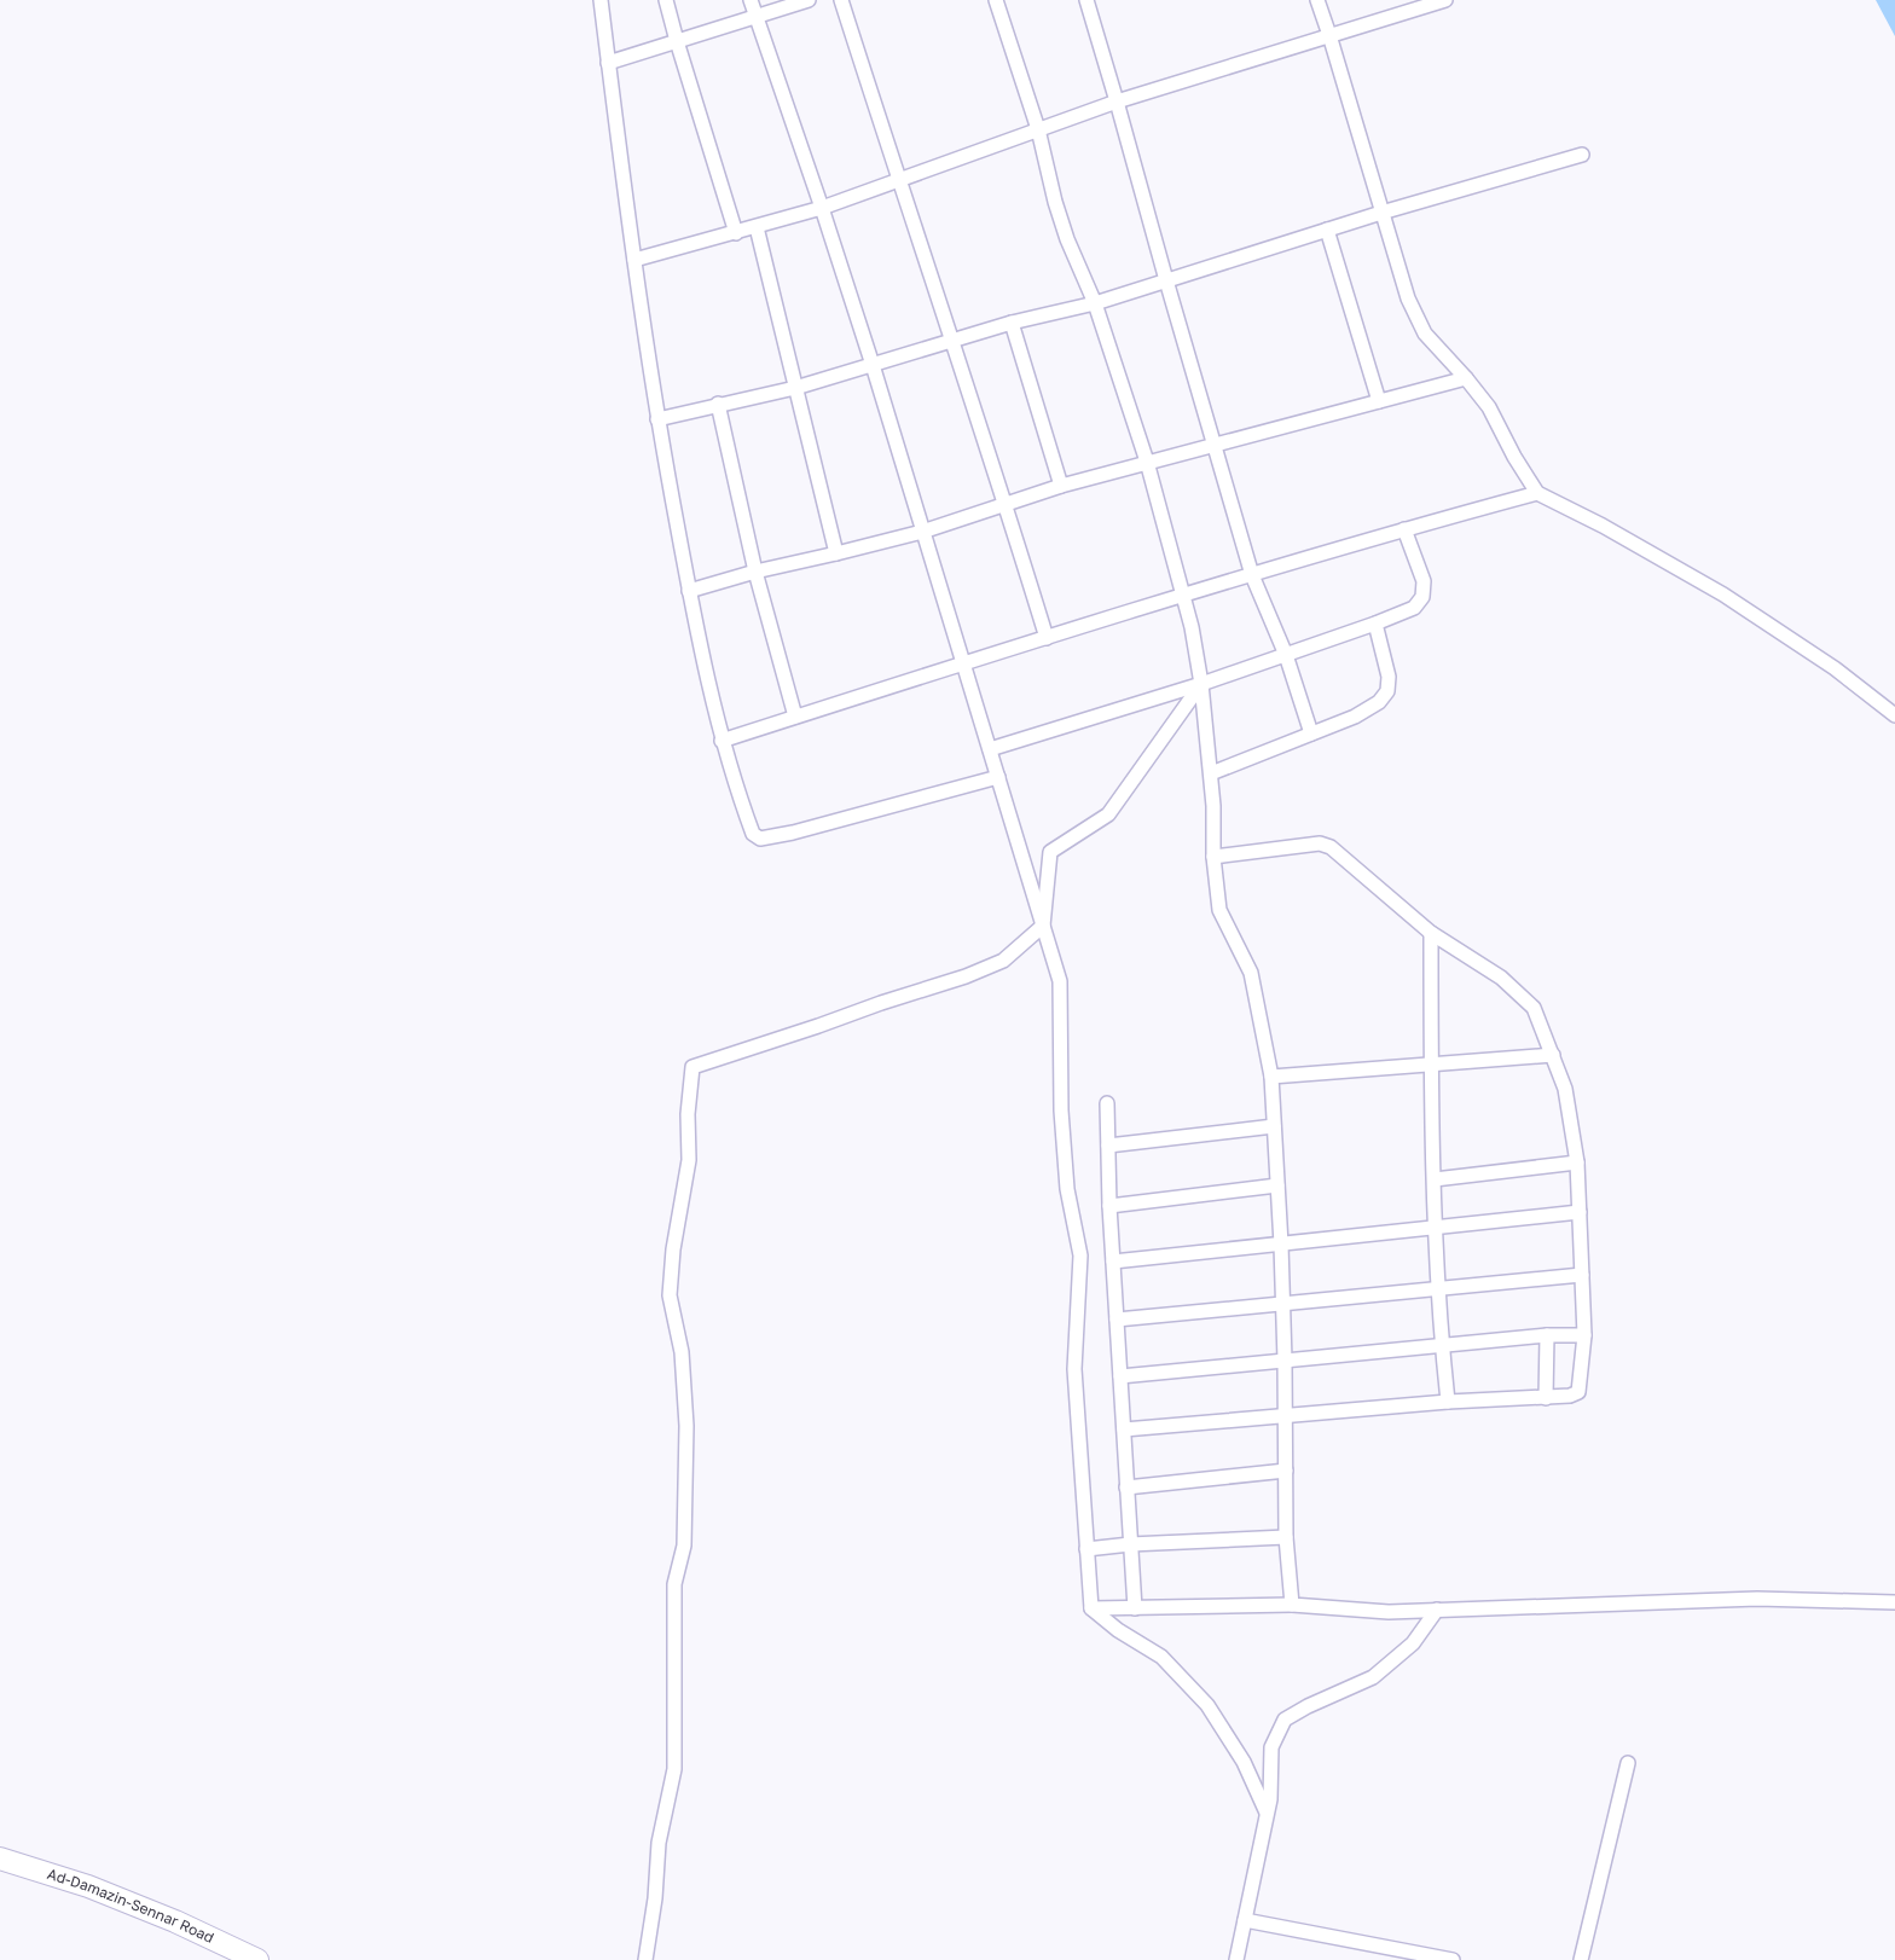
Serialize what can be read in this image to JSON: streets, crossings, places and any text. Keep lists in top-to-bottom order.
{
  "streets": {
    "highway": ["Ad-Damazin-Sennar Road"]
  }
}
